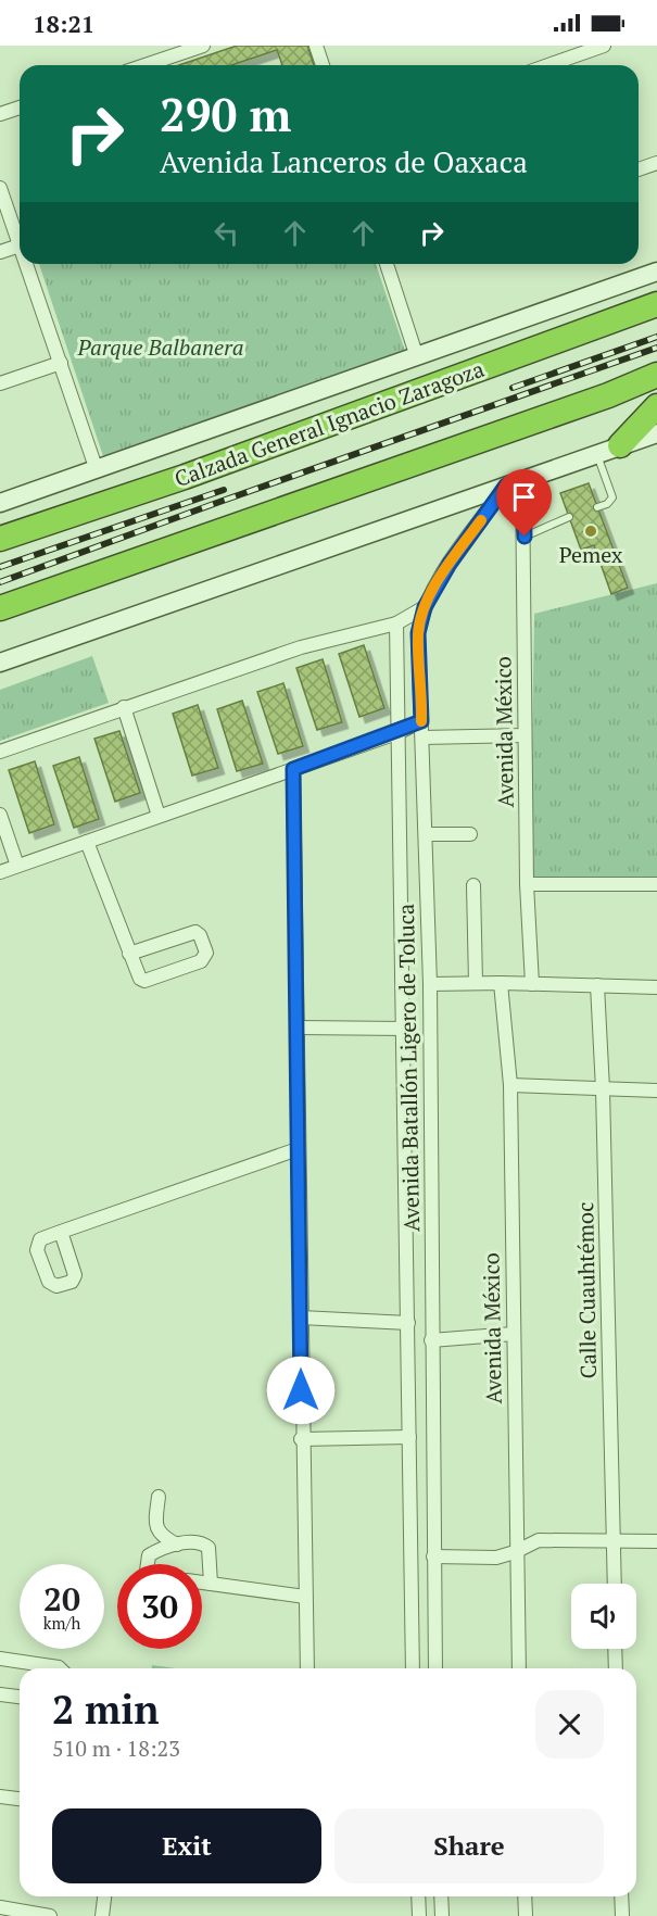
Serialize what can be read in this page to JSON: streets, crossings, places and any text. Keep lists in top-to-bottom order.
{
  "streets": {
    "highway": ["Calzada General Ignacio Zaragoza"],
    "street": ["Avenida México", "Avenida Batallón Ligero de Toluca", "Calle Cuauhtémoc"]
  },
  "crossings": [
    ["Avenida México", "Avenida Batallón Ligero de Toluca"]
  ],
  "parks": ["Parque Balbanera"],
  "places": ["Pemex"],
  "page": {
    "status": "18:21",
    "turn": ["290 m", "Avenida Lanceros de Oaxaca"],
    "speed": "20 km/h",
    "limit": "30",
    "heading": ["2 min", "510 m · 18:23"],
    "buttons": ["Exit", "Share"]
  }
}
